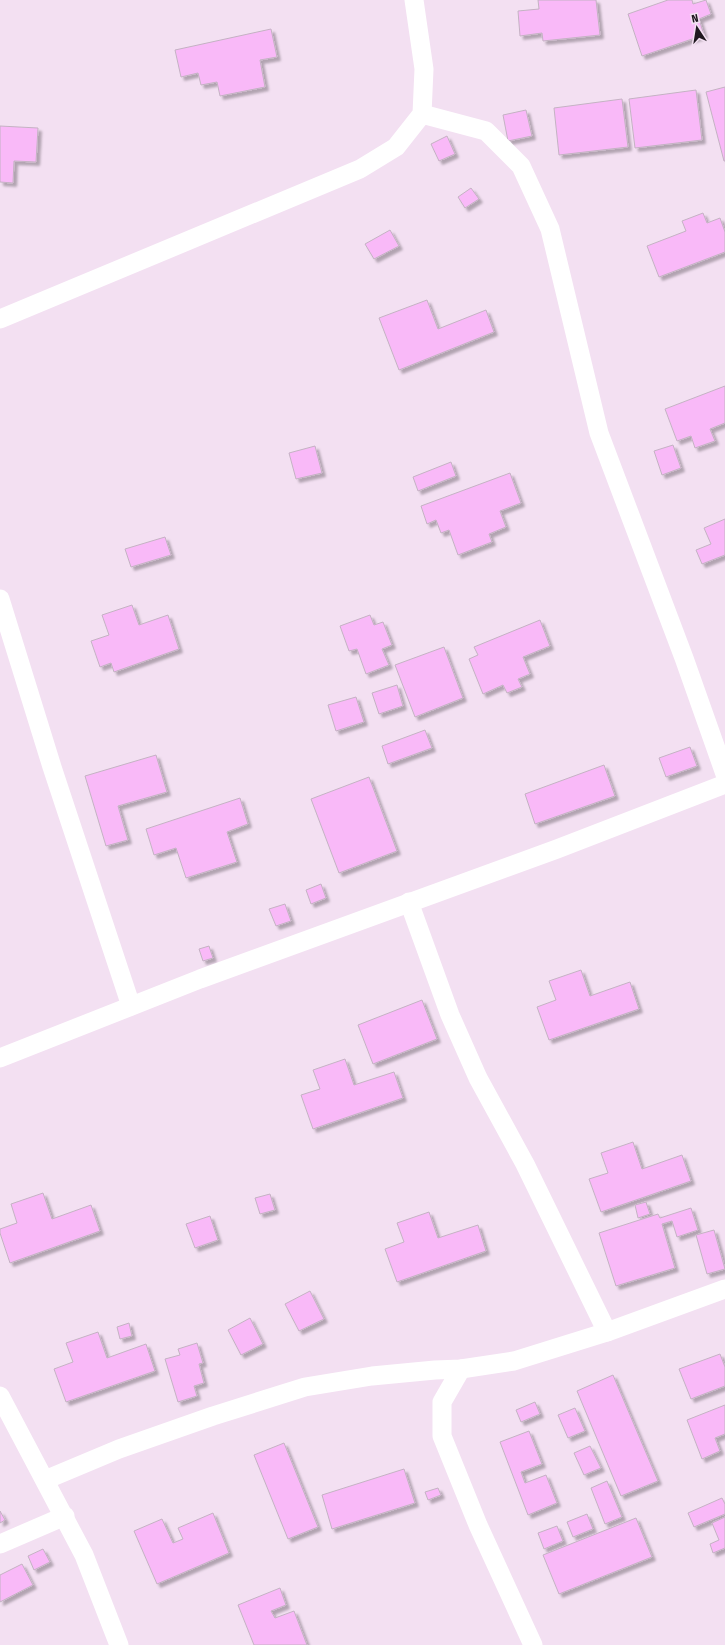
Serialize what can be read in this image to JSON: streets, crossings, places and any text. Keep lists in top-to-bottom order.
{
  "north": "top"
}
